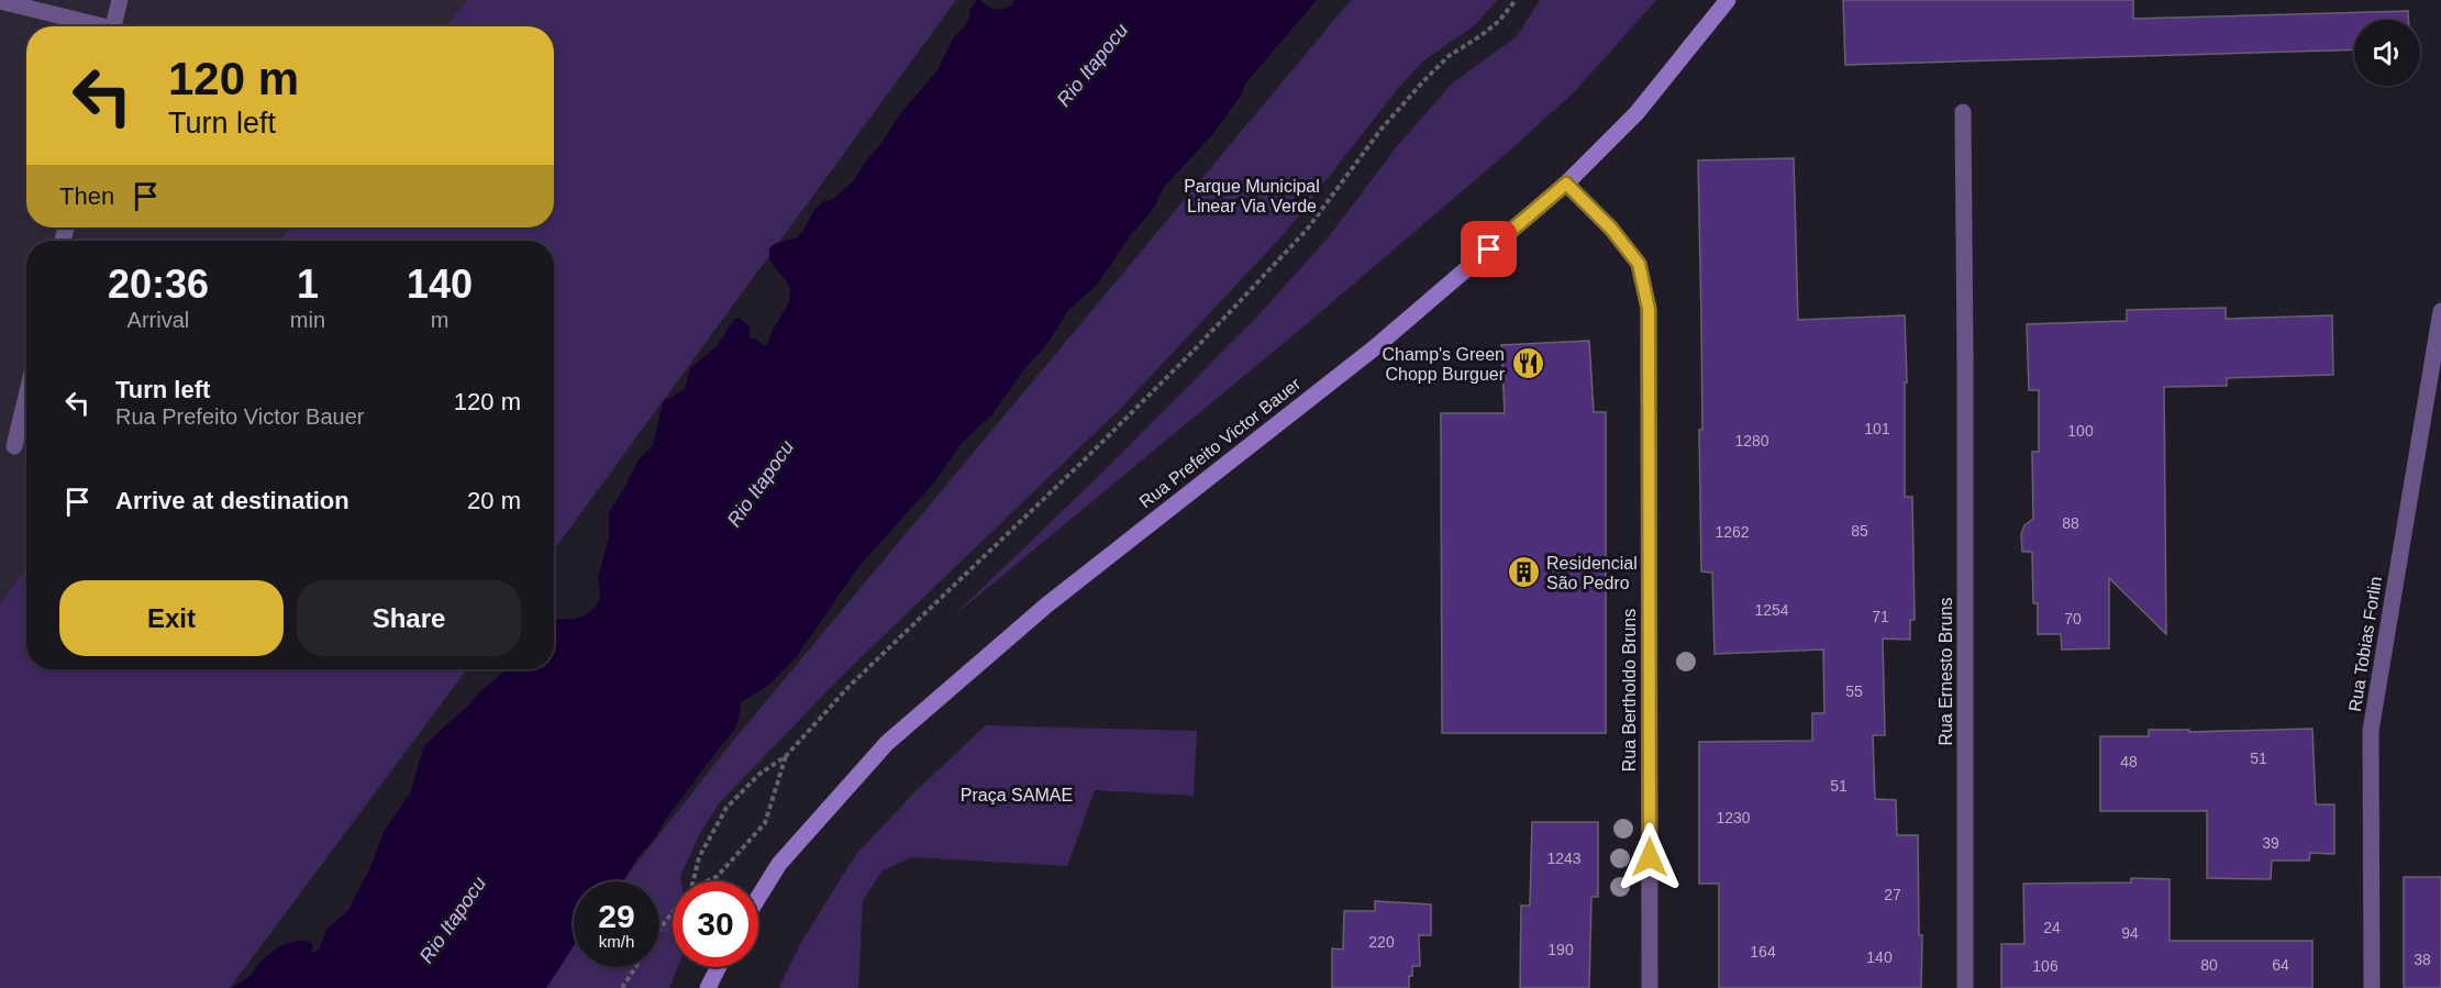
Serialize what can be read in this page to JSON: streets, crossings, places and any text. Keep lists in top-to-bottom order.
{
  "streets": {
    "main road": ["Rua Prefeito Victor Bauer"],
    "street": ["Rua Tobias Forlin", "Rua Ernesto Bruns", "Rua Bertholdo Bruns"]
  },
  "crossings": [
    ["Rua Prefeito Victor Bauer", "Rua Bertholdo Bruns"]
  ],
  "water": ["Rio Itapocu"],
  "parks": ["Parque Municipal Linear Via Verde", "Praça SAMAE"],
  "places": {
    "restaurant": ["Champ's Green Chopp Burguer"],
    "building": ["Residencial São Pedro"]
  },
  "house_numbers": [
    "101",
    "100",
    "1280",
    "88",
    "85",
    "1262",
    "1254",
    "71",
    "70",
    "55",
    "51",
    "48",
    "51",
    "1230",
    "39",
    "1243",
    "27",
    "24",
    "94",
    "220",
    "190",
    "164",
    "140",
    "38",
    "80",
    "64",
    "106"
  ],
  "page": {
    "turn": ["120 m", "Turn left"],
    "then": "Then",
    "eta": [
      "20:36",
      "Arrival",
      "1",
      "min",
      "140",
      "m"
    ],
    "list": [
      {
        "name": "Turn left",
        "note": "Rua Prefeito Victor Bauer",
        "value": "120 m"
      },
      {
        "name": "Arrive at destination",
        "value": "20 m"
      }
    ],
    "buttons": ["Exit", "Share"],
    "speed": "29 km/h",
    "limit": "30"
  }
}
